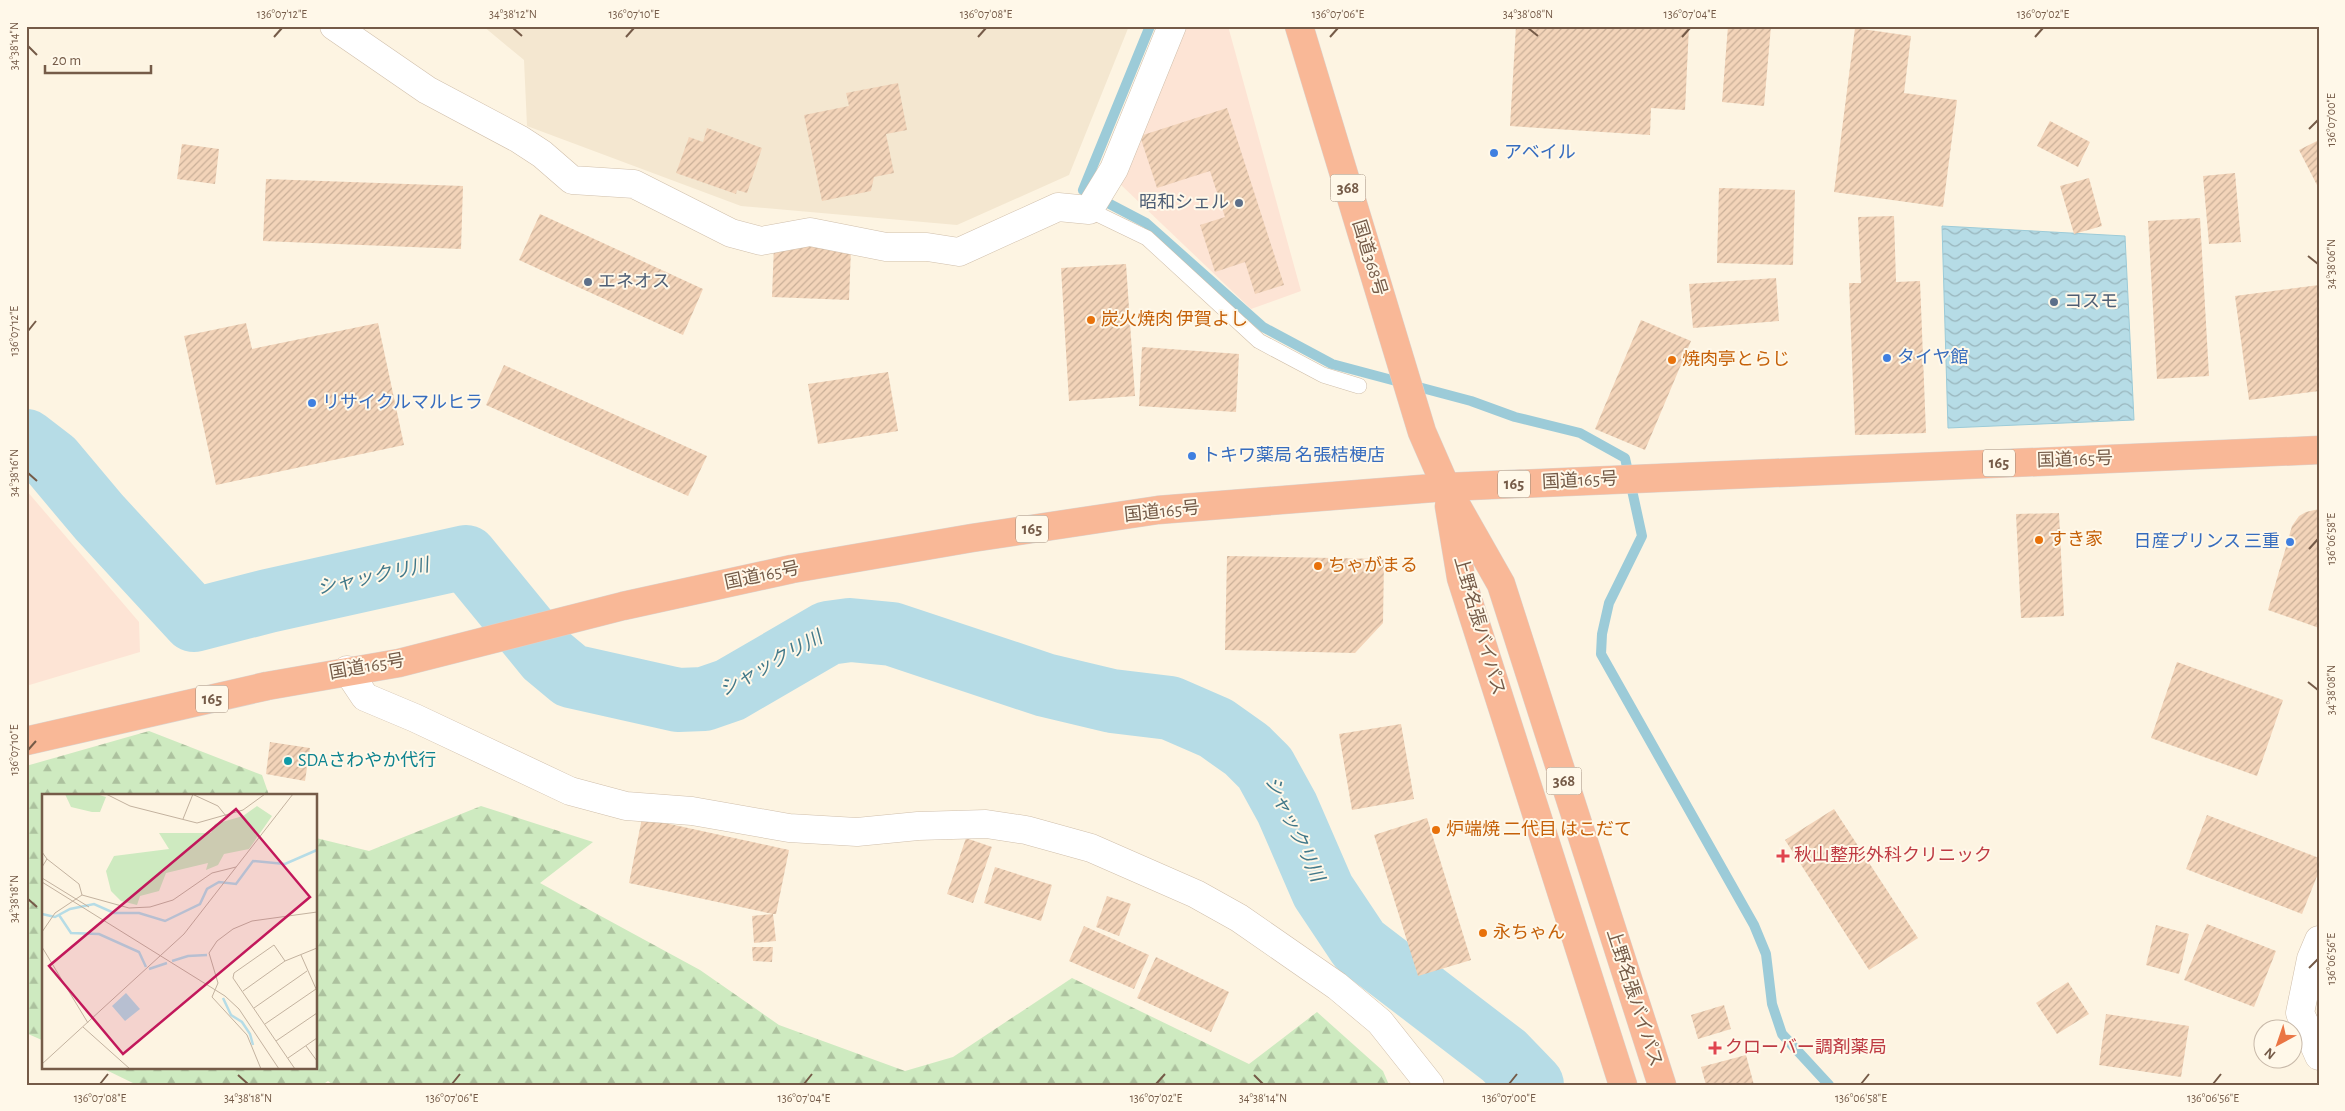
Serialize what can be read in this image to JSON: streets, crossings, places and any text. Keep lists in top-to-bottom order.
{
  "streets": {
    "highway": [
      "368",
      "国道368号",
      "国道165号",
      "165",
      "上野名張バイパス"
    ]
  },
  "crossings": [
    ["国道368号", "国道165号"],
    ["国道368号", "上野名張バイパス"],
    ["国道165号", "上野名張バイパス"]
  ],
  "water": ["シャックリ川"],
  "places": {
    "other": [
      "アベイル",
      "昭和シェル",
      "エネオス",
      "コスモ",
      "炭火焼肉 伊賀よし",
      "タイヤ館",
      "焼肉亭とらじ",
      "リサイクルマルヒラ",
      "トキワ薬局 名張桔梗店",
      "すき家",
      "日産プリンス 三重",
      "ちゃがまる",
      "SDAさわやか代行",
      "炉端焼 二代目 はこだて",
      "永ちゃん"
    ],
    "health": ["秋山整形外科クリニック", "クローバー調剤薬局"]
  },
  "scale_bar": "20 m",
  "north": "bottom left",
  "coordinates": [
    "136°07'12\"E",
    "34°38'12\"N",
    "136°07'10\"E",
    "136°07'08\"E",
    "136°07'06\"E",
    "34°38'08\"N",
    "136°07'04\"E",
    "136°07'02\"E",
    "34°38'14\"N",
    "136°07'00\"E",
    "34°38'06\"N",
    "34°38'16\"N",
    "136°06'58\"E",
    "34°38'18\"N",
    "136°06'56\"E"
  ]
}
